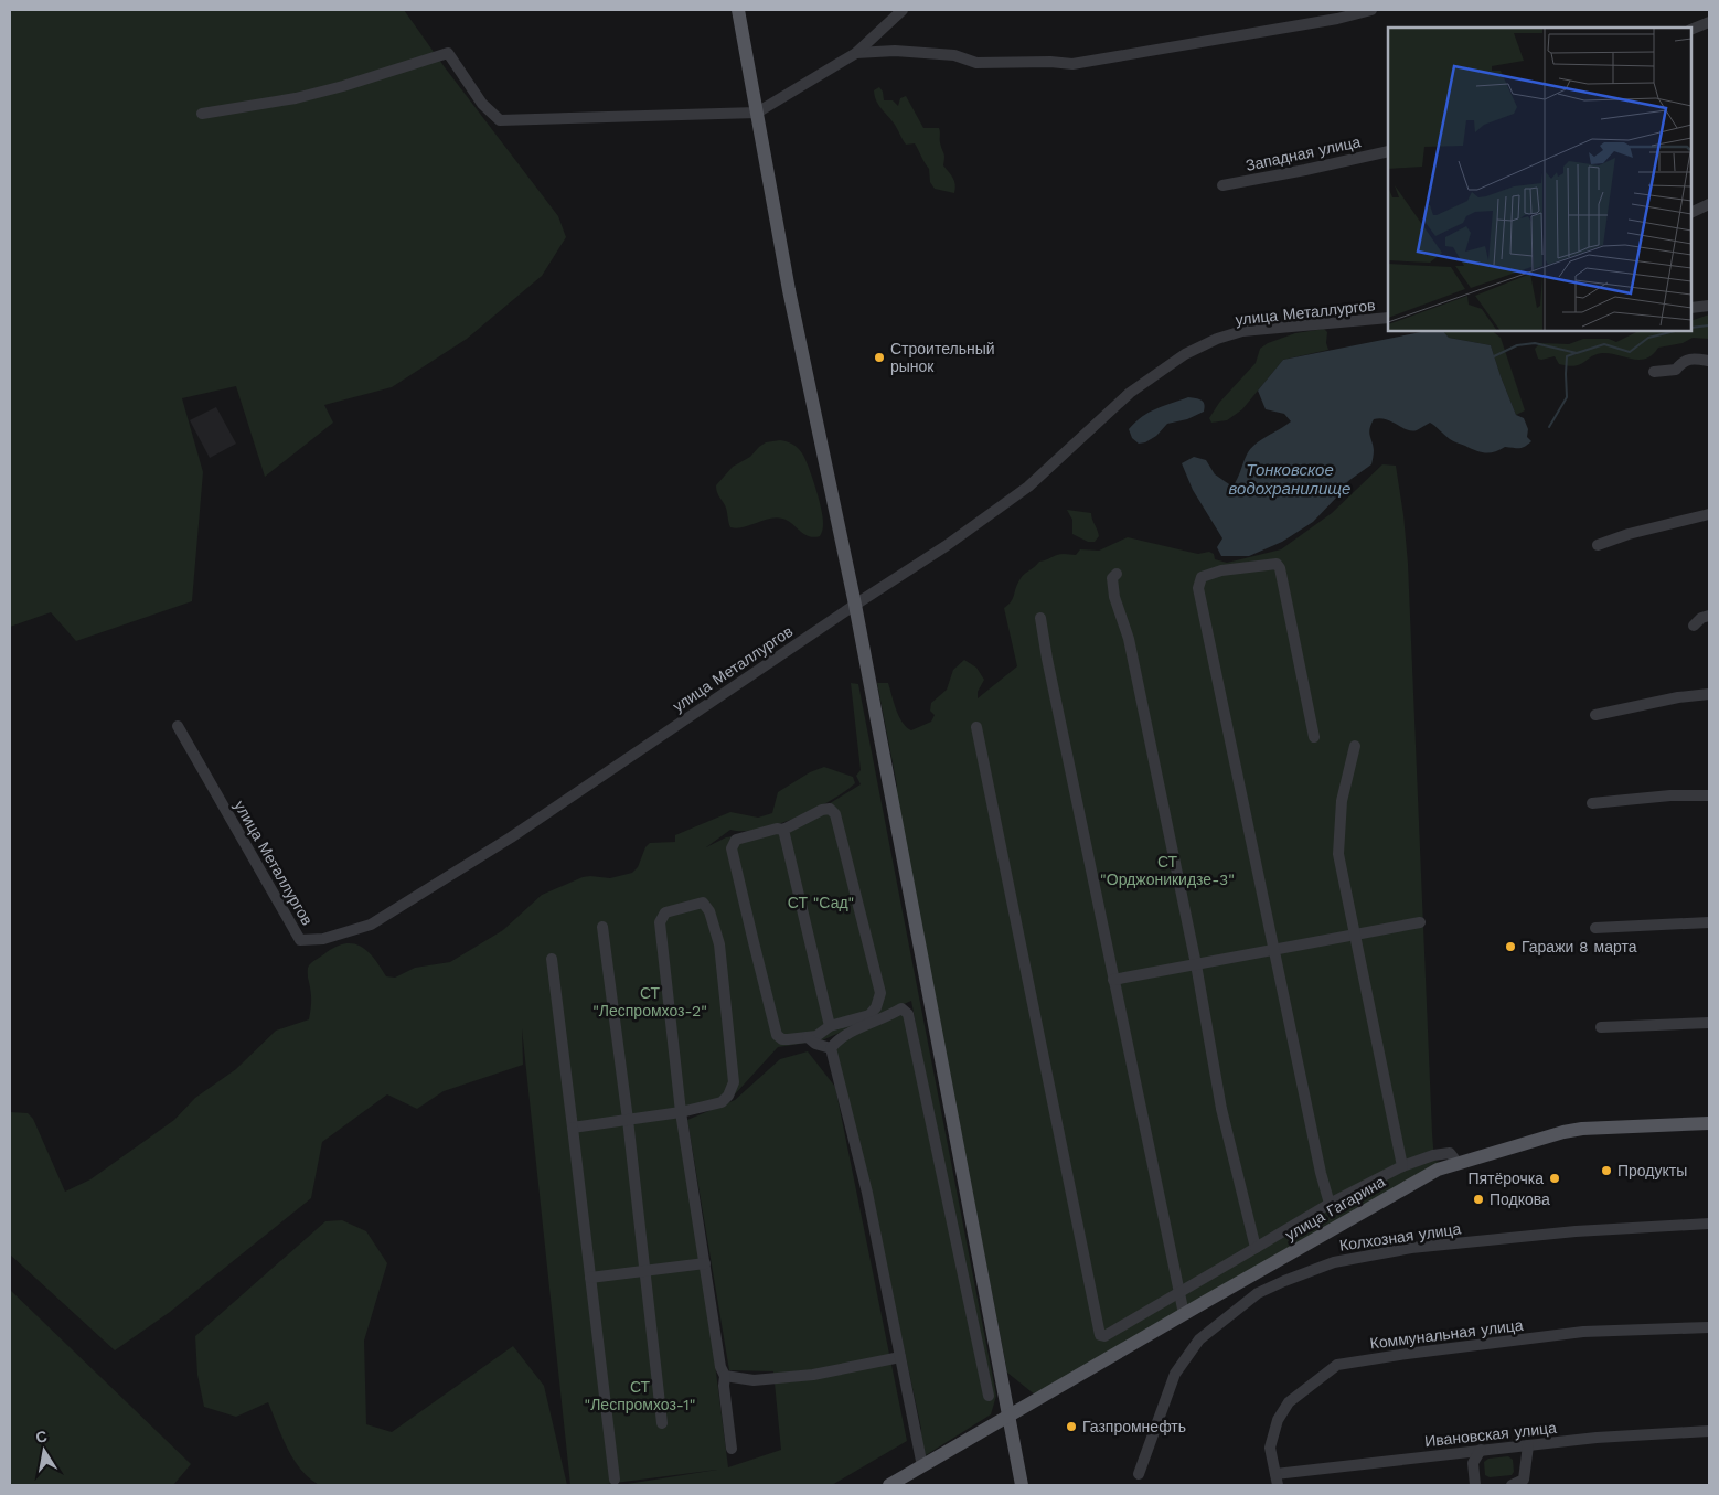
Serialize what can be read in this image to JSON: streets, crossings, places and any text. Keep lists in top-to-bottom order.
{
  "streets": {
    "main road": ["улица Гагарина"],
    "street": [
      "Западная улица",
      "улица Металлургов",
      "Колхозная улица",
      "Коммунальная улица",
      "Ивановская улица"
    ]
  },
  "crossings": [
    ["Коммунальная улица", "Ивановская улица"]
  ],
  "water": ["Тонковское водохранилище"],
  "parks": [
    "СТ \"Орджоникидзе-3\"",
    "СТ \"Сад\"",
    "СТ \"Леспромхоз-2\"",
    "СТ \"Леспромхоз-1\""
  ],
  "places": [
    "Строительный рынок",
    "Гаражи 8 марта",
    "Продукты",
    "Пятёрочка",
    "Подкова",
    "Газпромнефть"
  ],
  "north": "top"
}
